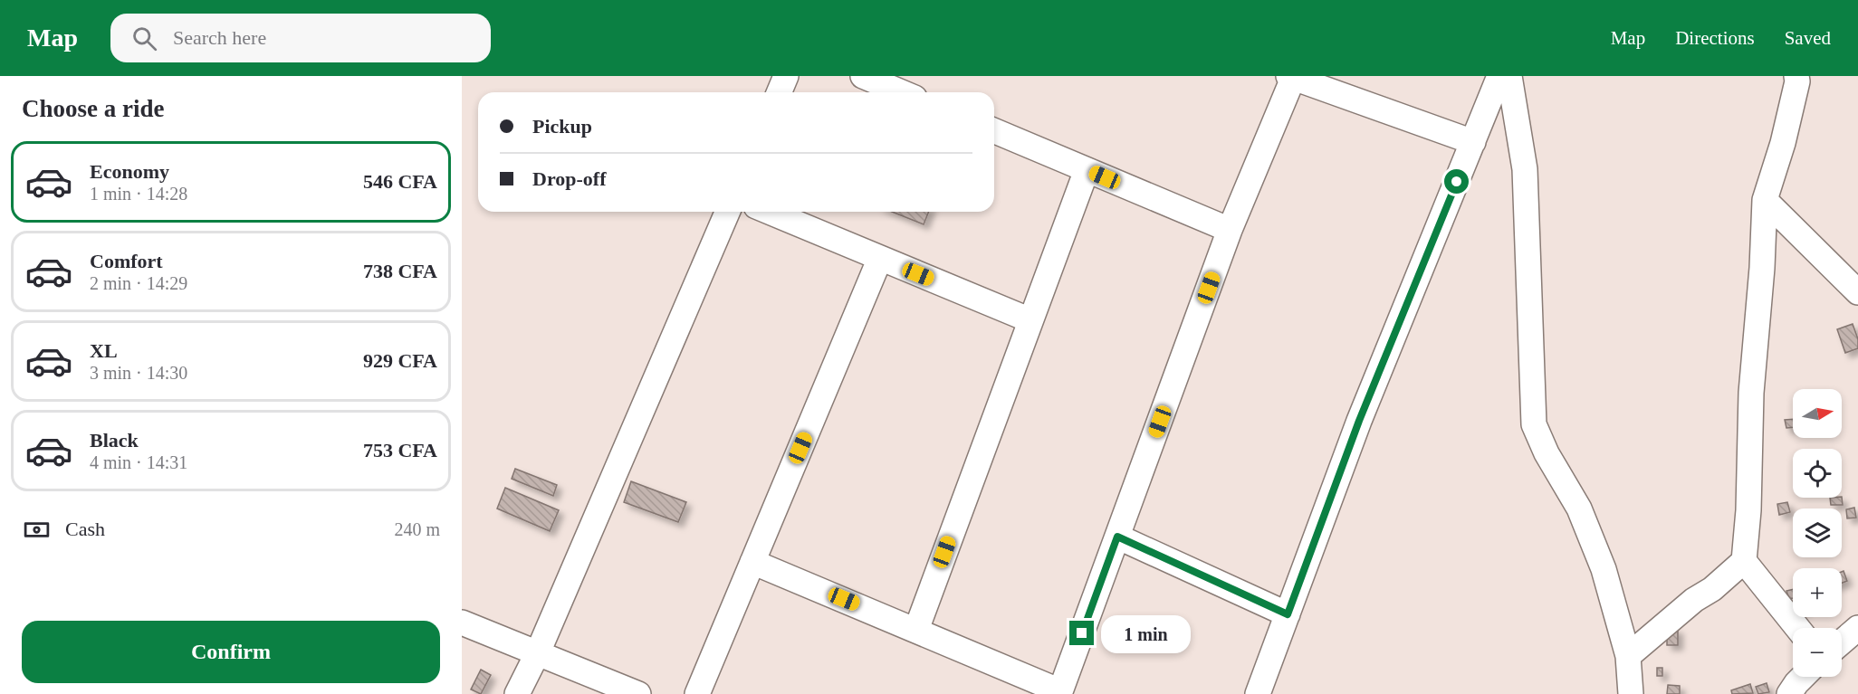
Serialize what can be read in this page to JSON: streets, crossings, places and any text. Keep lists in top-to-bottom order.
{
  "north": "right",
  "page": {
    "header": "Map",
    "search": "Search here",
    "nav": ["Map", "Directions", "Saved"],
    "heading": "Choose a ride",
    "banner": ["Pickup", "Drop-off"],
    "list": [
      {
        "name": "Economy",
        "note": "1 min · 14:28",
        "value": "546 CFA"
      },
      {
        "name": "Comfort",
        "note": "2 min · 14:29",
        "value": "738 CFA"
      },
      {
        "name": "XL",
        "note": "3 min · 14:30",
        "value": "929 CFA"
      },
      {
        "name": "Black",
        "note": "4 min · 14:31",
        "value": "753 CFA"
      }
    ],
    "map_buttons": ["+", "−"],
    "pay": ["Cash", "240 m"],
    "buttons": "Confirm",
    "bubble": "1 min"
  }
}
